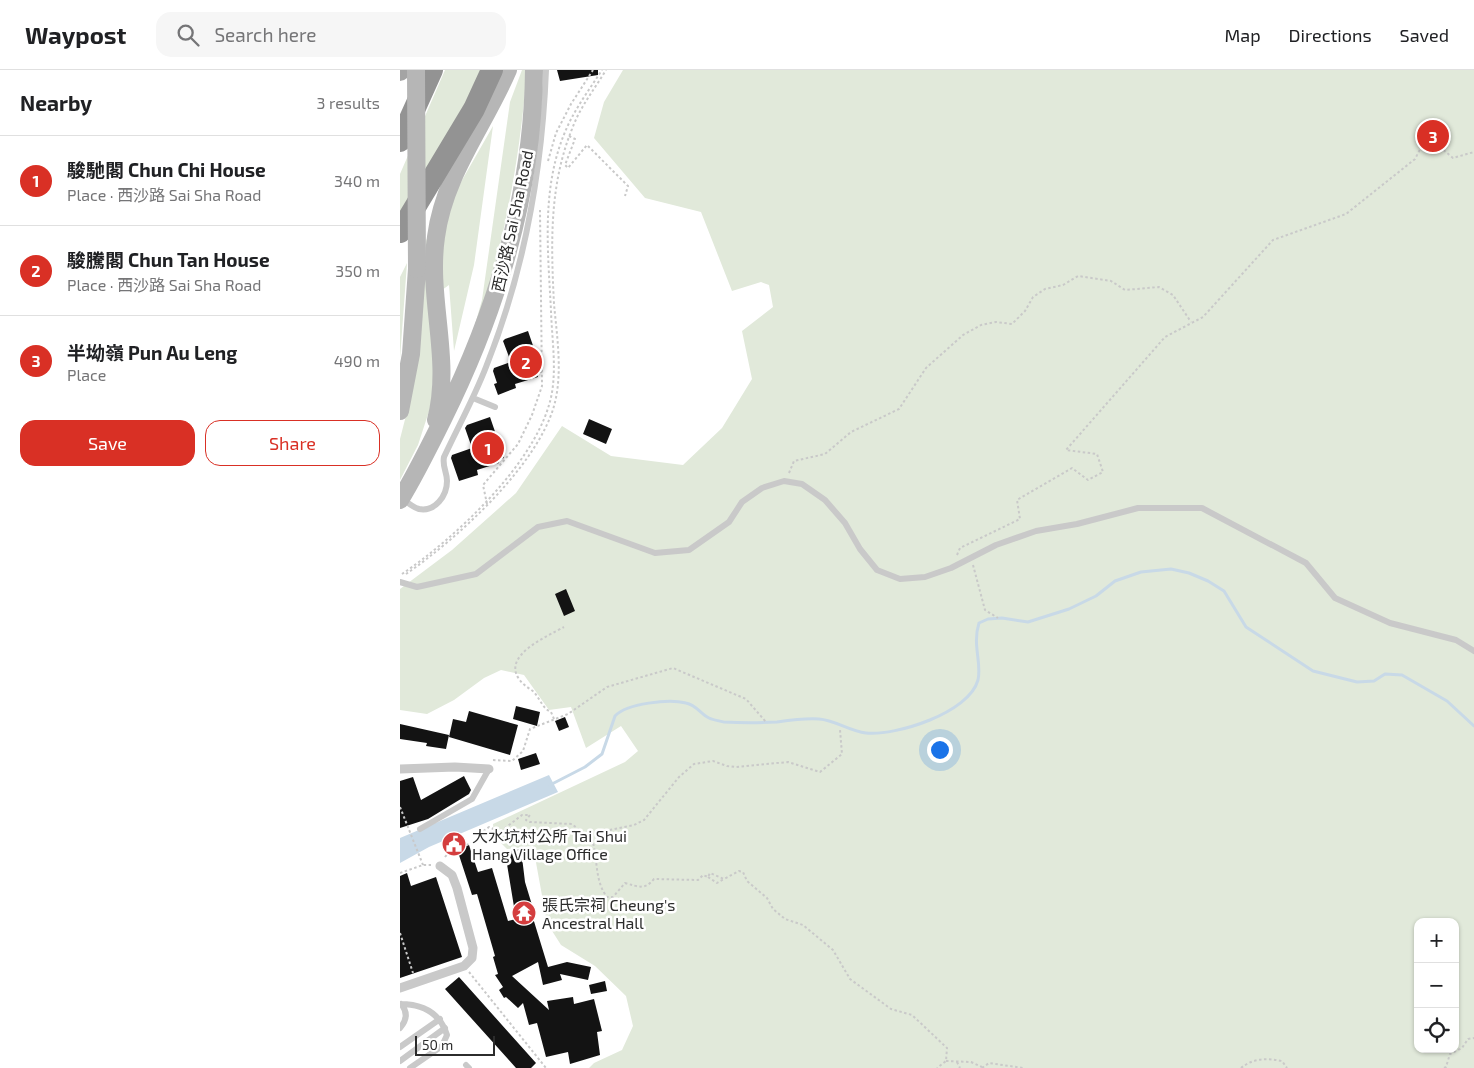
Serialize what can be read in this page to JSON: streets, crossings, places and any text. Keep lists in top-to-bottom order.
{
  "streets": {
    "main road": ["西沙路 Sai Sha Road"]
  },
  "places": {
    "public building": ["大水坑村公所 Tai Shui Hang Village Office"],
    "temple": ["張氏宗祠 Cheung's Ancestral Hall"]
  },
  "scale_bar": "50 m",
  "page": {
    "header": "Waypost",
    "search": "Search here",
    "nav": ["Map", "Directions", "Saved"],
    "heading": ["Nearby", "3 results"],
    "pins": ["3", "2", "1"],
    "list": [
      {
        "mark": "1",
        "name": "駿馳閣 Chun Chi House",
        "note": "Place · 西沙路 Sai Sha Road",
        "value": "340 m"
      },
      {
        "mark": "2",
        "name": "駿騰閣 Chun Tan House",
        "note": "Place · 西沙路 Sai Sha Road",
        "value": "350 m"
      },
      {
        "mark": "3",
        "name": "半坳嶺 Pun Au Leng",
        "note": "Place",
        "value": "490 m"
      }
    ],
    "buttons": ["Save", "Share"],
    "map_buttons": ["+", "−"],
    "scale": "50 m"
  }
}
